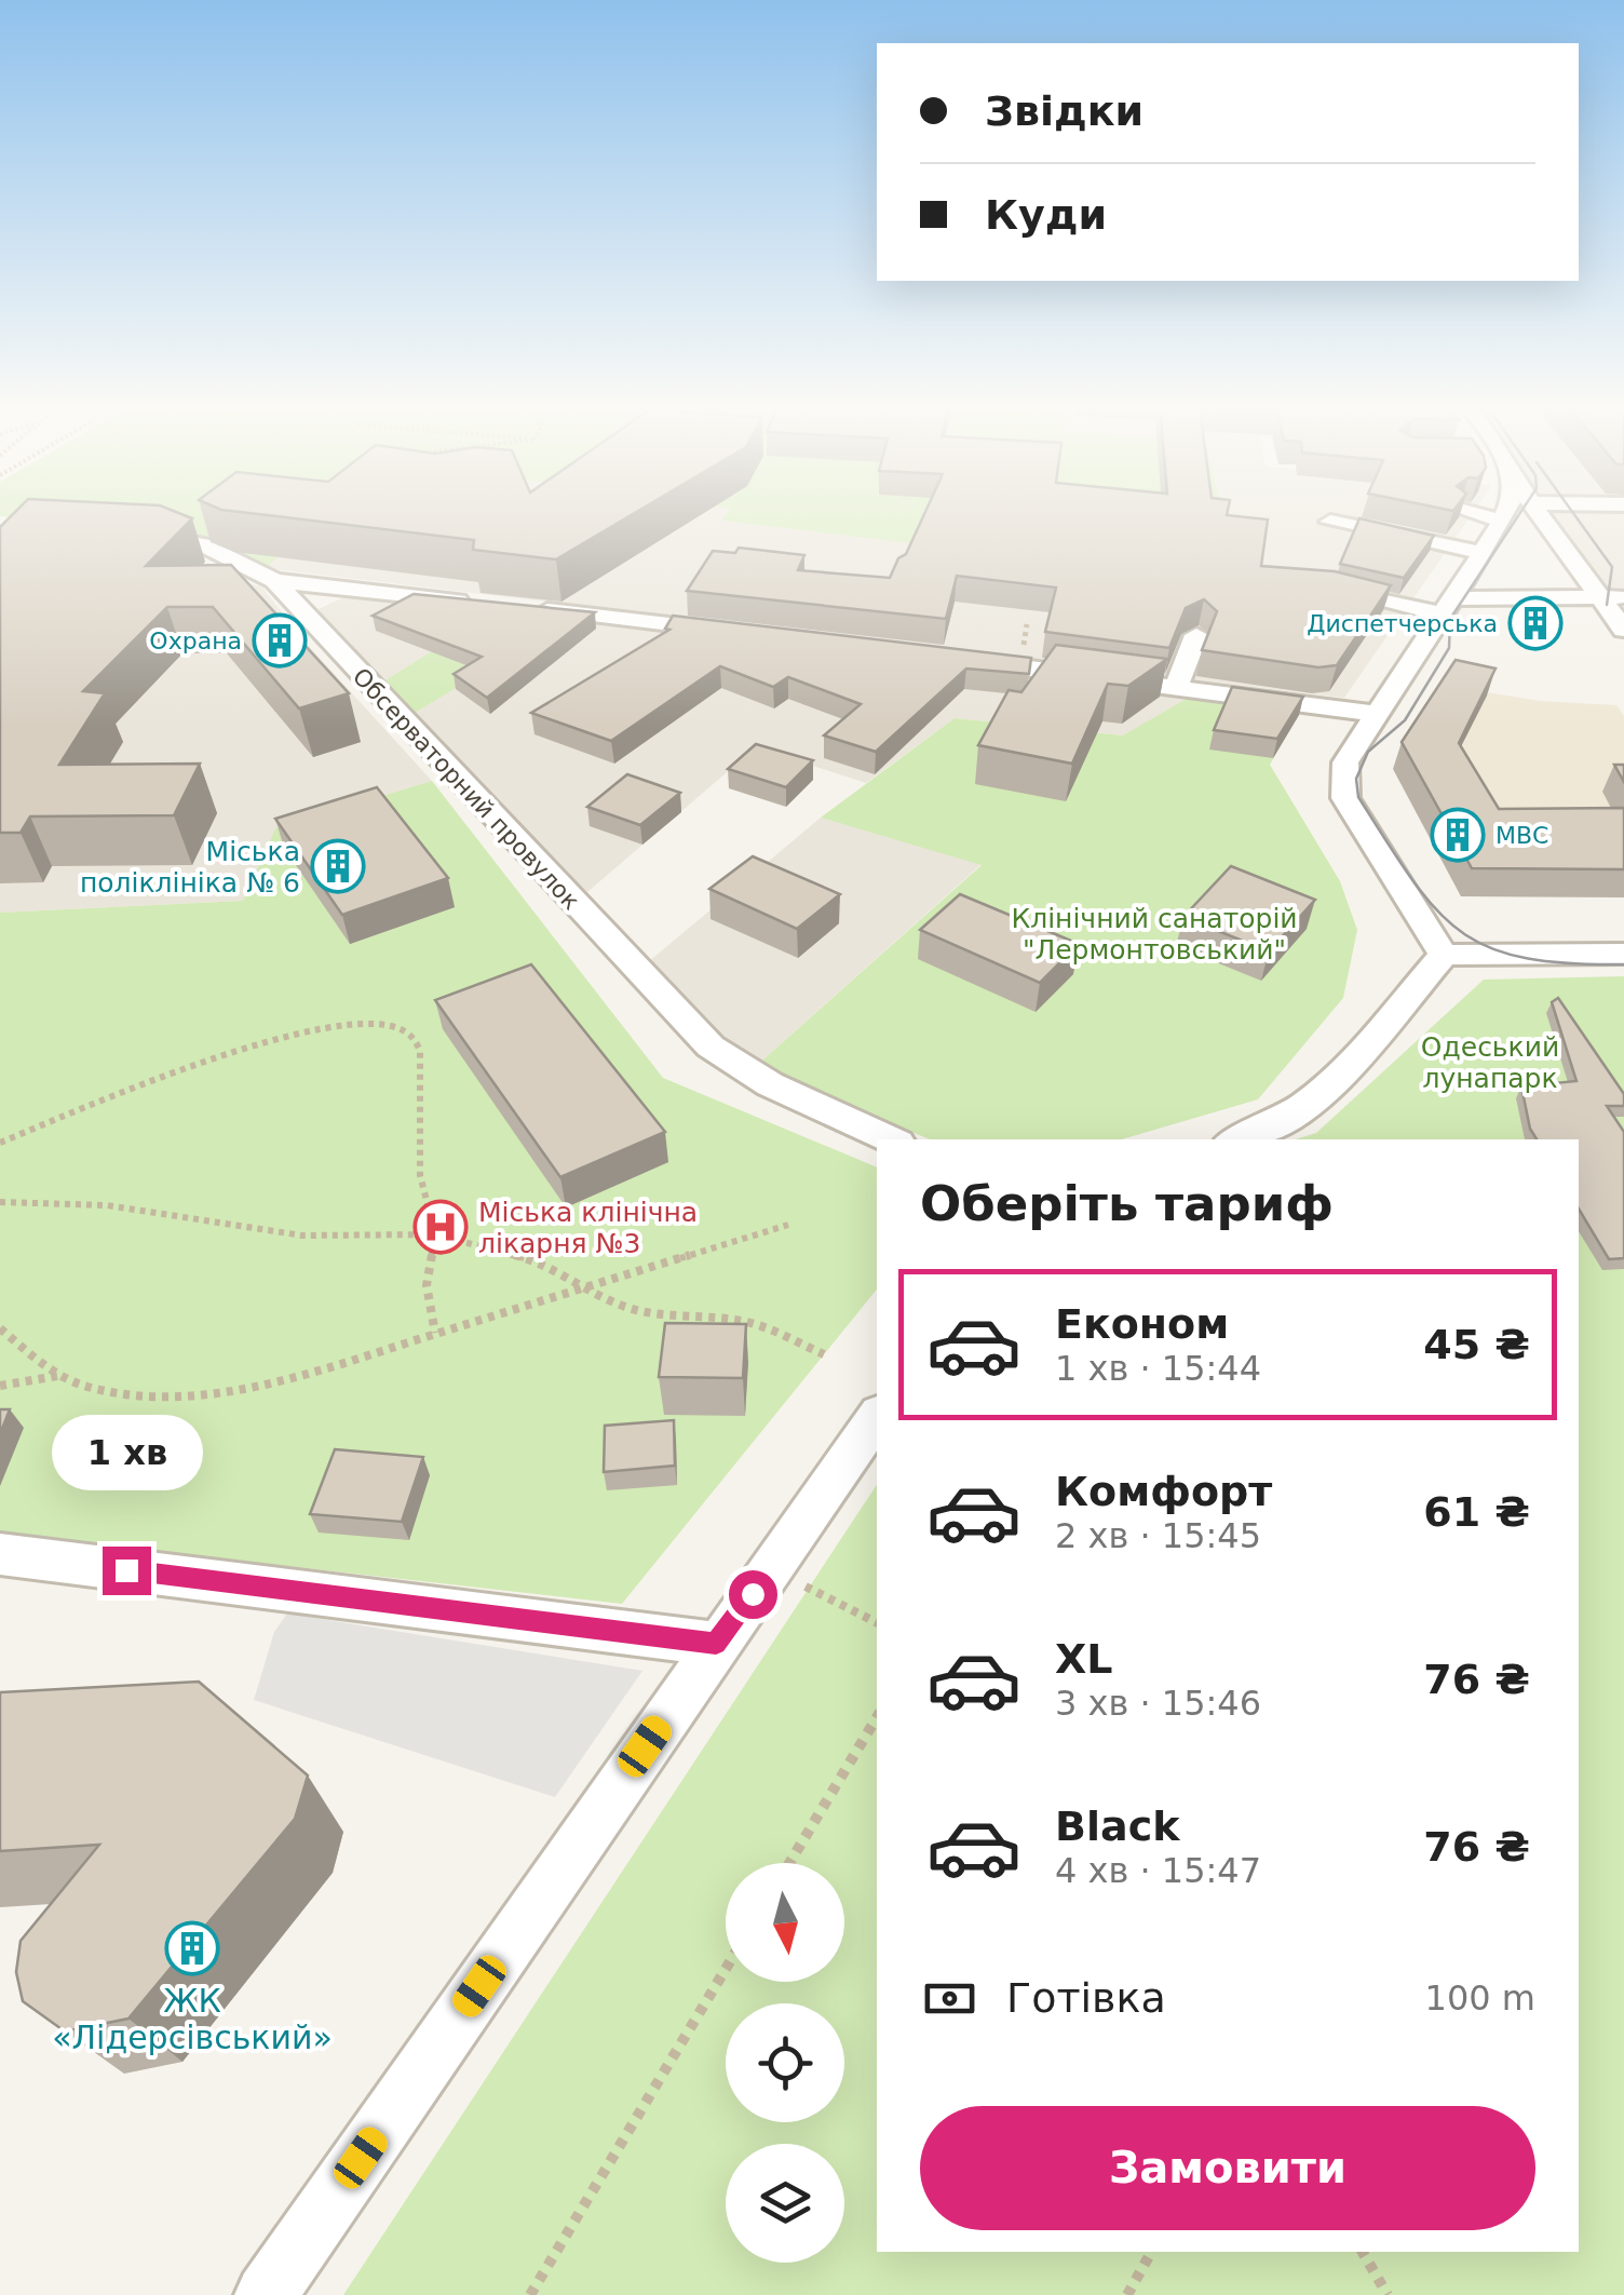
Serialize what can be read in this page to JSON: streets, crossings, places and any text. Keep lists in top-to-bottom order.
{
  "streets": {
    "street": ["Обсерваторний провулок"]
  },
  "parks": ["Клінічний санаторій \"Лермонтовський\"", "Одеський лунапарк"],
  "places": {
    "building": [
      "Диспетчерська",
      "Охрана",
      "МВС",
      "Міська поліклініка № 6",
      "ЖК «Лідерсівський»"
    ],
    "hospital": ["Міська клінічна лікарня №3"]
  },
  "north": "bottom",
  "page": {
    "banner": ["Звідки", "Куди"],
    "heading": "Оберіть тариф",
    "list": [
      {
        "name": "Економ",
        "note": "1 хв · 15:44",
        "value": "45 ₴"
      },
      {
        "name": "Комфорт",
        "note": "2 хв · 15:45",
        "value": "61 ₴"
      },
      {
        "name": "XL",
        "note": "3 хв · 15:46",
        "value": "76 ₴"
      },
      {
        "name": "Black",
        "note": "4 хв · 15:47",
        "value": "76 ₴"
      }
    ],
    "bubble": "1 хв",
    "pay": ["Готівка", "100 m"],
    "buttons": "Замовити"
  }
}
